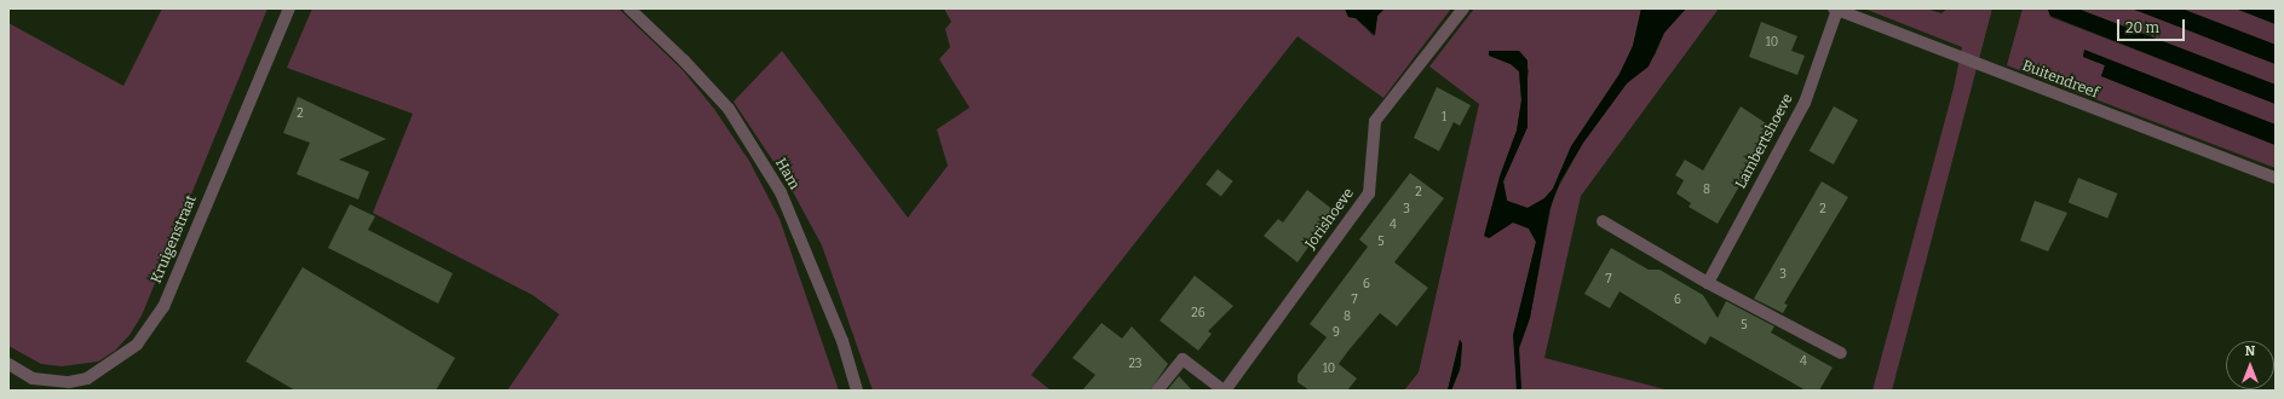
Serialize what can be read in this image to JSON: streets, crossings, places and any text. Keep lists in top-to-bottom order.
{
  "streets": {
    "street": [
      "Buitendreef",
      "Lambertshoeve",
      "Ham",
      "Jorishoeve",
      "Kruigenstraat"
    ]
  },
  "crossings": [
    ["Buitendreef", "Lambertshoeve"]
  ],
  "house_numbers": [
    "10",
    "2",
    "1",
    "8",
    "2",
    "3",
    "2",
    "4",
    "5",
    "3",
    "7",
    "6",
    "7",
    "6",
    "26",
    "8",
    "5",
    "9",
    "4",
    "23",
    "10"
  ],
  "scale_bar": "20 m",
  "north": "top"
}
